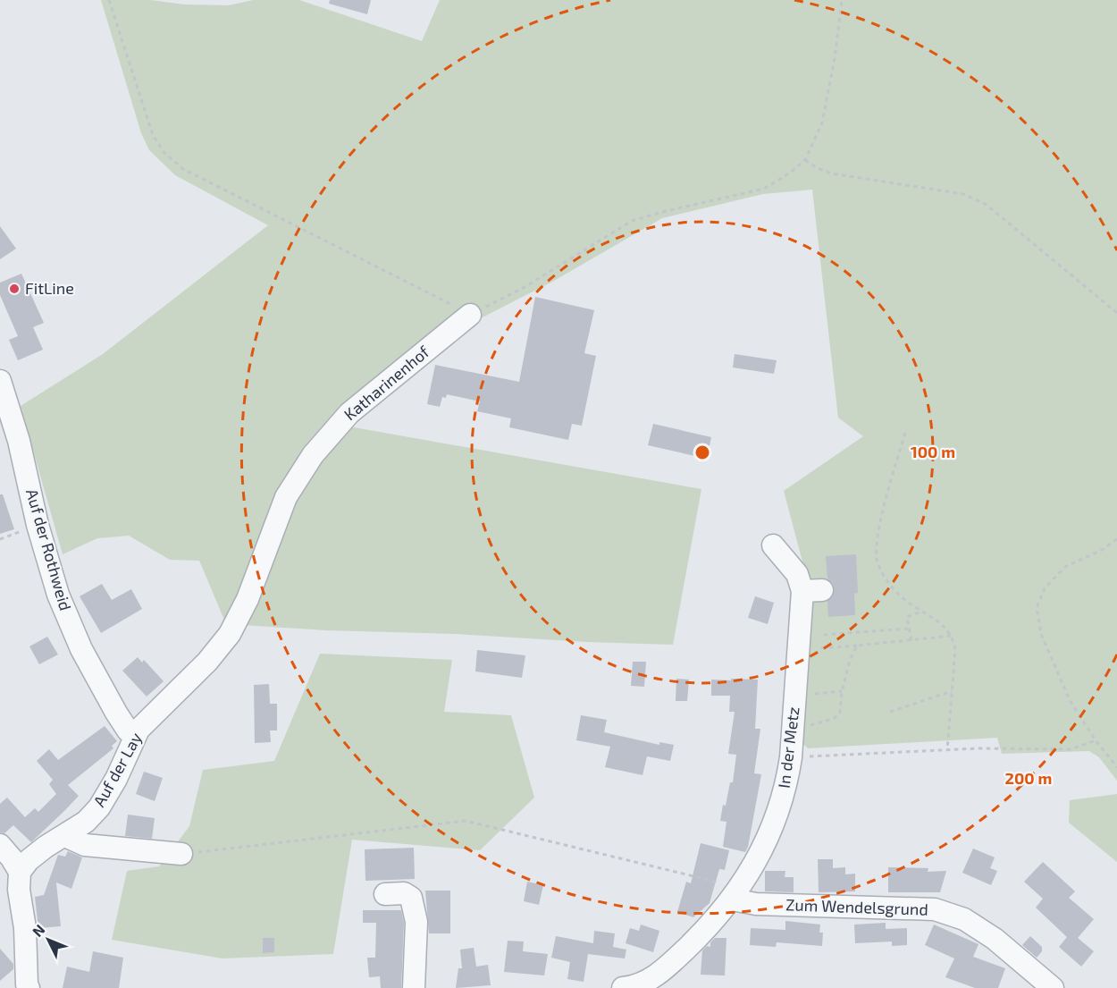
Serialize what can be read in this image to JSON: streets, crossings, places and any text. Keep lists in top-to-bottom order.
{
  "streets": {
    "street": [
      "Katharinenhof",
      "Auf der Rothweid",
      "In der Metz",
      "Auf der Lay",
      "Zum Wendelsgrund"
    ]
  },
  "crossings": [
    ["Katharinenhof", "Auf der Lay"],
    ["Auf der Rothweid", "Auf der Lay"],
    ["In der Metz", "Zum Wendelsgrund"]
  ],
  "places": ["FitLine"],
  "north": "top left",
  "rings": ["100 m", "200 m"]
}
